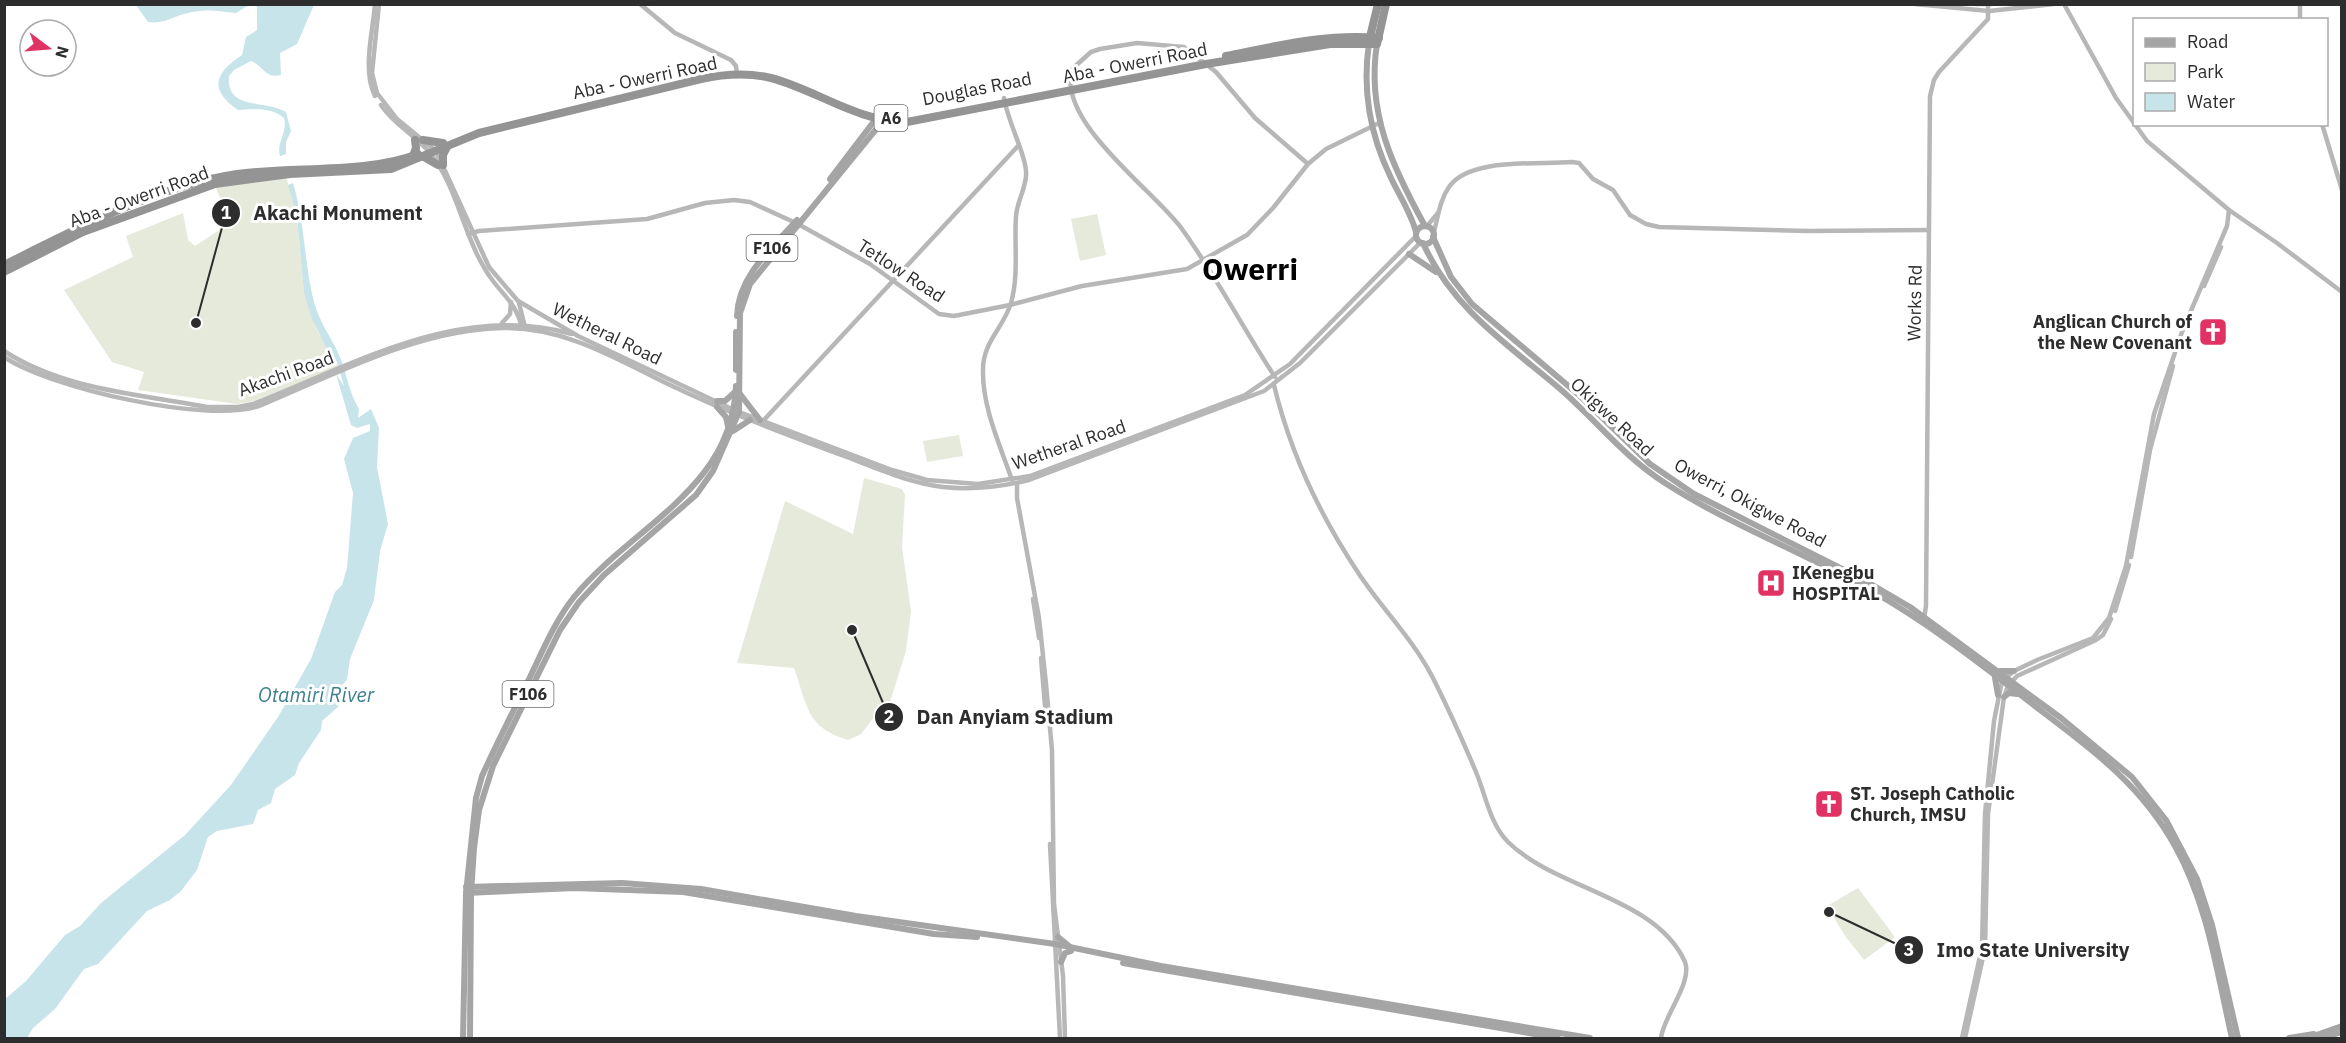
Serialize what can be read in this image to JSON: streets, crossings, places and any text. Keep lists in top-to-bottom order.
{
  "streets": {
    "highway": ["Aba - Owerri Road", "Douglas Road", "A6"],
    "main road": ["F106", "Okigwe Road"],
    "street": [
      "Tetlow Road",
      "Works Rd",
      "Wetheral Road",
      "Akachi Road"
    ]
  },
  "crossings": [
    ["Aba - Owerri Road", "Douglas Road"],
    ["Aba - Owerri Road", "Wetheral Road"],
    ["Douglas Road", "F106"],
    ["Douglas Road", "Wetheral Road"],
    ["Douglas Road", "Okigwe Road"],
    ["F106", "Tetlow Road"],
    ["F106", "Wetheral Road"],
    ["Tetlow Road", "Wetheral Road"],
    ["Tetlow Road", "Okigwe Road"],
    ["Works Rd", "Okigwe Road"],
    ["Wetheral Road", "Akachi Road"],
    ["Wetheral Road", "Okigwe Road"]
  ],
  "districts": ["Owerri"],
  "water": ["Otamiri River"],
  "places": {
    "other": ["Akachi Monument", "Dan Anyiam Stadium", "Imo State University"],
    "church": ["Anglican Church of the New Covenant", "ST. Joseph Catholic Church, IMSU"],
    "hospital": ["IKenegbu HOSPITAL"]
  },
  "legend": ["Road", "Park", "Water"],
  "north": "right"
}
